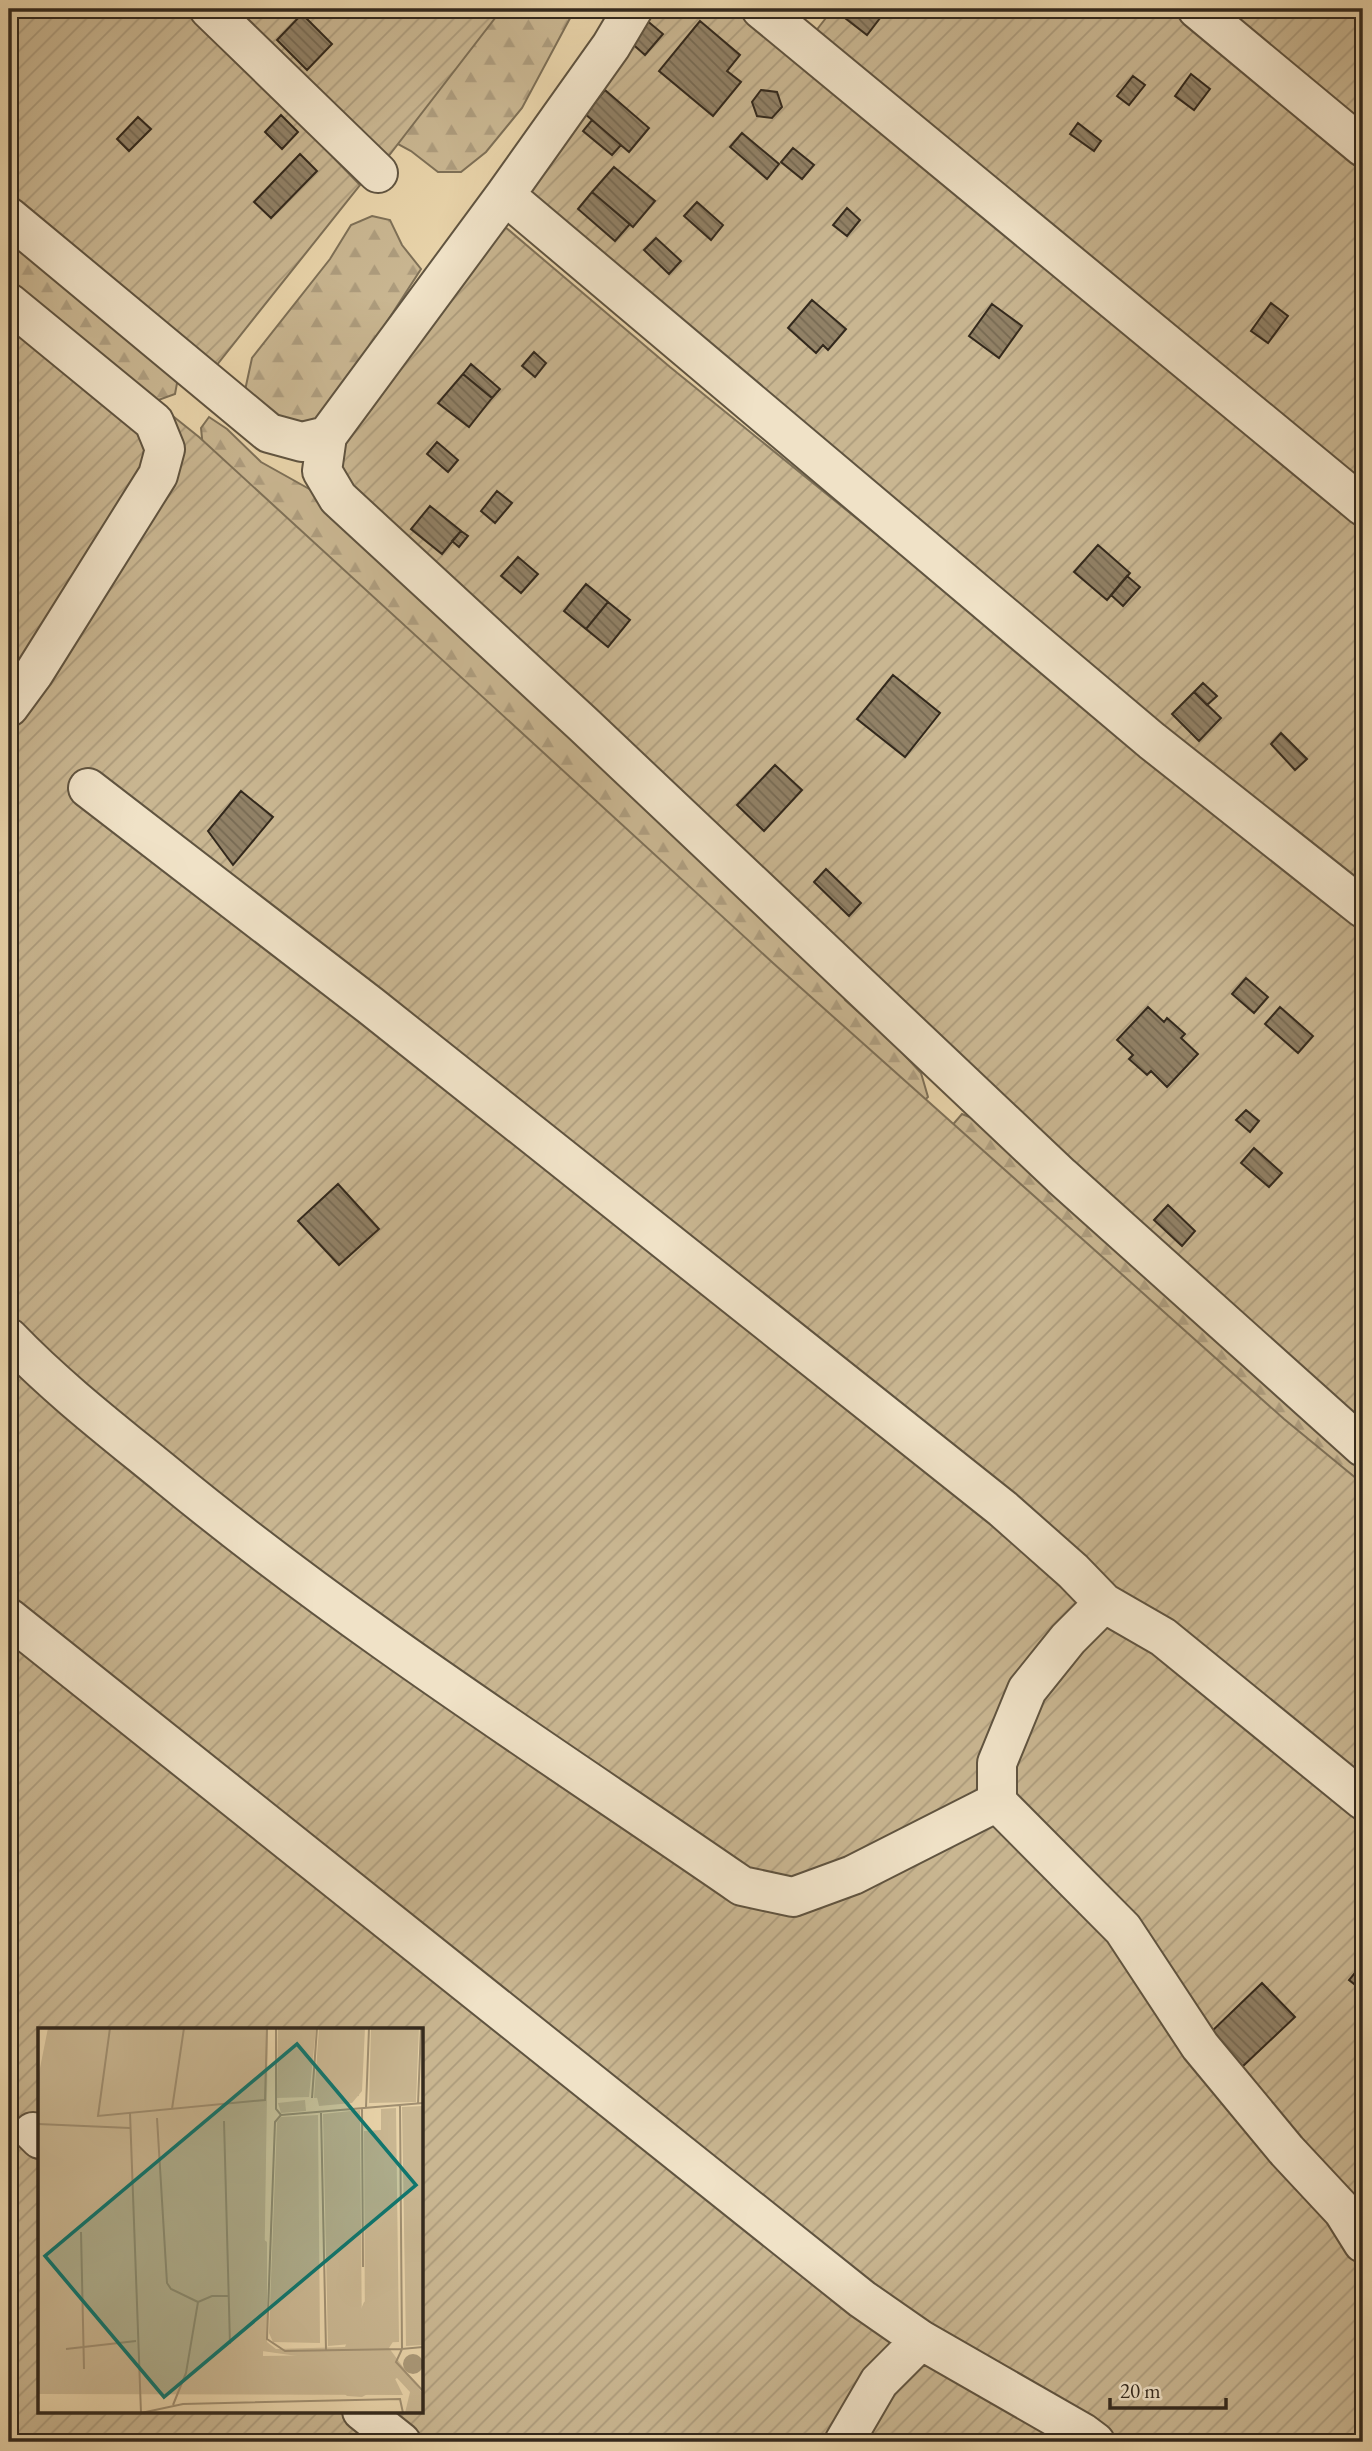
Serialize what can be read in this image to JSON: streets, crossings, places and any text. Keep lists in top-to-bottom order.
{
  "scale_bar": "20 m"
}
